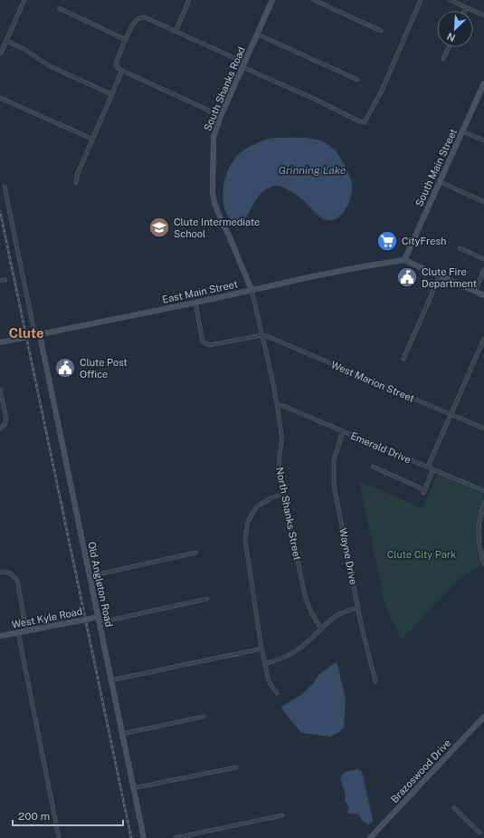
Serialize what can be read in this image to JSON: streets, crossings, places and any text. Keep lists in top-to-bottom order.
{
  "streets": {
    "street": [
      "South Shanks Road",
      "South Main Street",
      "East Main Street",
      "West Marion Street",
      "Emerald Drive",
      "North Shanks Street",
      "Wayne Drive",
      "Old Angleton Road",
      "West Kyle Road",
      "Brazoswood Drive"
    ]
  },
  "crossings": [
    ["South Shanks Road", "East Main Street"],
    ["South Shanks Road", "North Shanks Street"],
    ["South Main Street", "East Main Street"],
    ["East Main Street", "North Shanks Street"],
    ["East Main Street", "Old Angleton Road"],
    ["West Marion Street", "North Shanks Street"],
    ["Emerald Drive", "North Shanks Street"],
    ["Emerald Drive", "Wayne Drive"],
    ["Old Angleton Road", "West Kyle Road"]
  ],
  "districts": ["Clute"],
  "water": ["Grinning Lake"],
  "parks": ["Clute City Park"],
  "places": {
    "school or university": ["Clute Intermediate School"],
    "supermarket": ["CityFresh"],
    "public building": ["Clute Fire Department", "Clute Post Office"]
  },
  "scale_bar": "200 m",
  "north": "bottom left"
}
